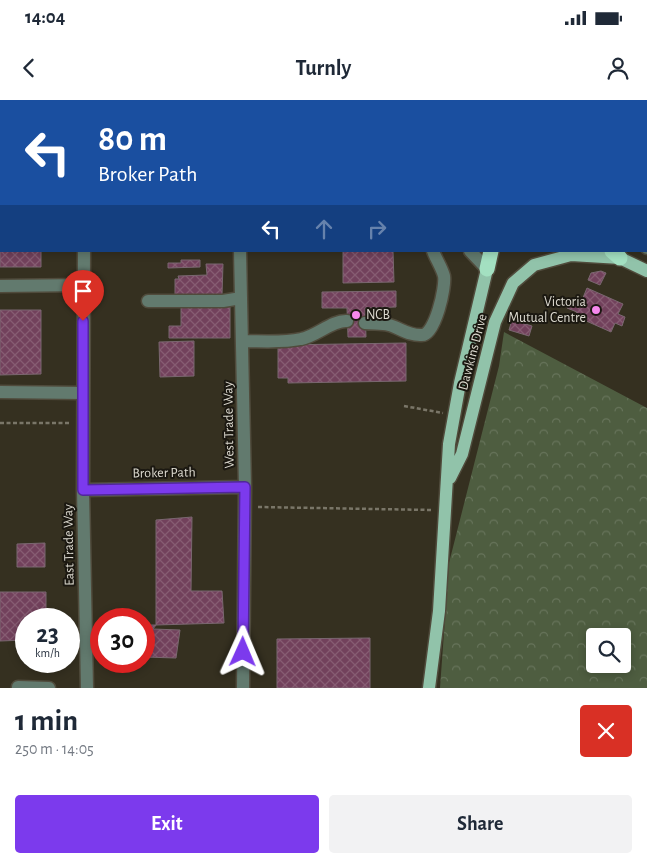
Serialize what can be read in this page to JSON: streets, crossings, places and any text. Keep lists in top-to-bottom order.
{
  "streets": {
    "main road": ["Dawkins Drive"],
    "street": ["West Trade Way", "Broker Path", "East Trade Way"]
  },
  "crossings": [
    ["West Trade Way", "Broker Path"],
    ["Broker Path", "East Trade Way"]
  ],
  "places": ["Victoria Mutual Centre", "NCB"],
  "page": {
    "status": "14:04",
    "header": "Turnly",
    "turn": ["80 m", "Broker Path"],
    "speed": "23 km/h",
    "limit": "30",
    "heading": ["1 min", "250 m · 14:05"],
    "buttons": ["Exit", "Share"]
  }
}
